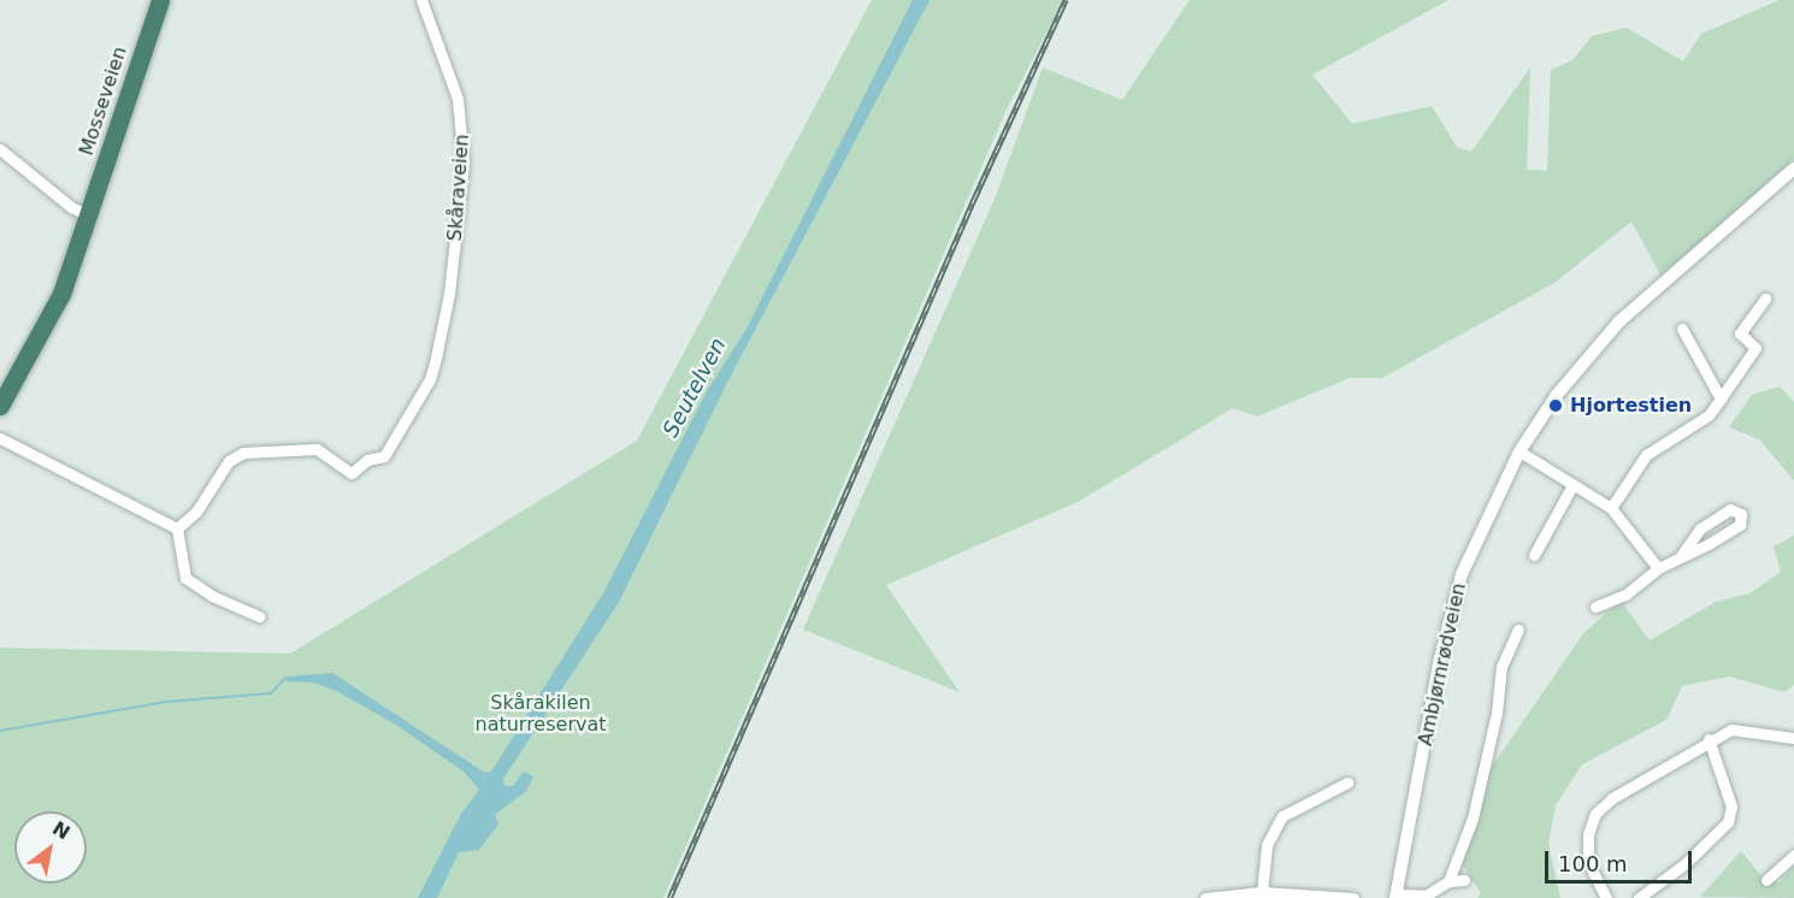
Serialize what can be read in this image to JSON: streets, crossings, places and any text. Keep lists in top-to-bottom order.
{
  "streets": {
    "highway": ["Mosseveien"],
    "street": ["Skåraveien", "Ambjørnrødveien"]
  },
  "water": ["Seutelven"],
  "parks": ["Skårakilen naturreservat"],
  "places": ["Hjortestien"],
  "scale_bar": "100 m",
  "north": "top right"
}
